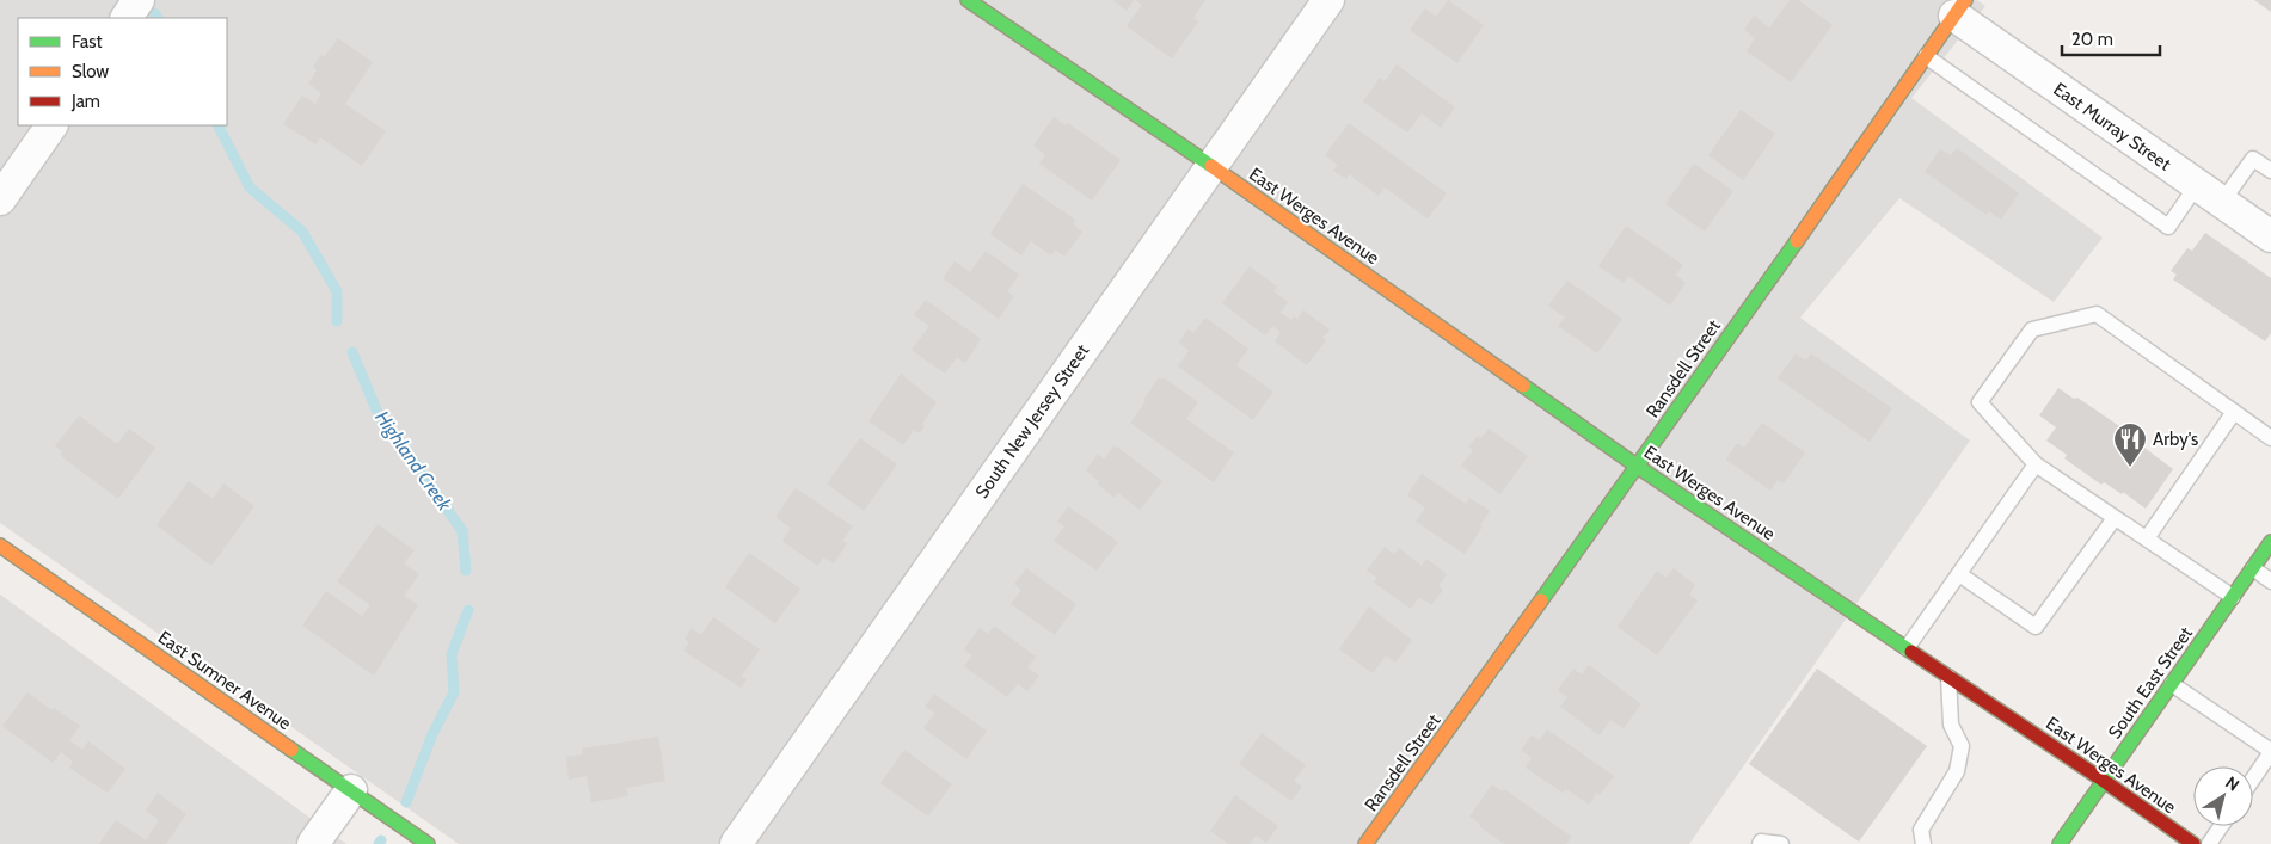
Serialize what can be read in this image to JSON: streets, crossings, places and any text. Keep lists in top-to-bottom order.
{
  "streets": {
    "street": [
      "East Murray Street",
      "East Werges Avenue",
      "Ransdell Street",
      "South New Jersey Street",
      "East Sumner Avenue",
      "South East Street"
    ]
  },
  "crossings": [
    ["East Murray Street", "Ransdell Street"],
    ["East Werges Avenue", "Ransdell Street"],
    ["East Werges Avenue", "South New Jersey Street"],
    ["East Werges Avenue", "South East Street"]
  ],
  "water": ["Highland Creek"],
  "places": {
    "restaurant": ["Arby's"]
  },
  "legend": ["Fast", "Slow", "Jam"],
  "scale_bar": "20 m",
  "north": "top right"
}
